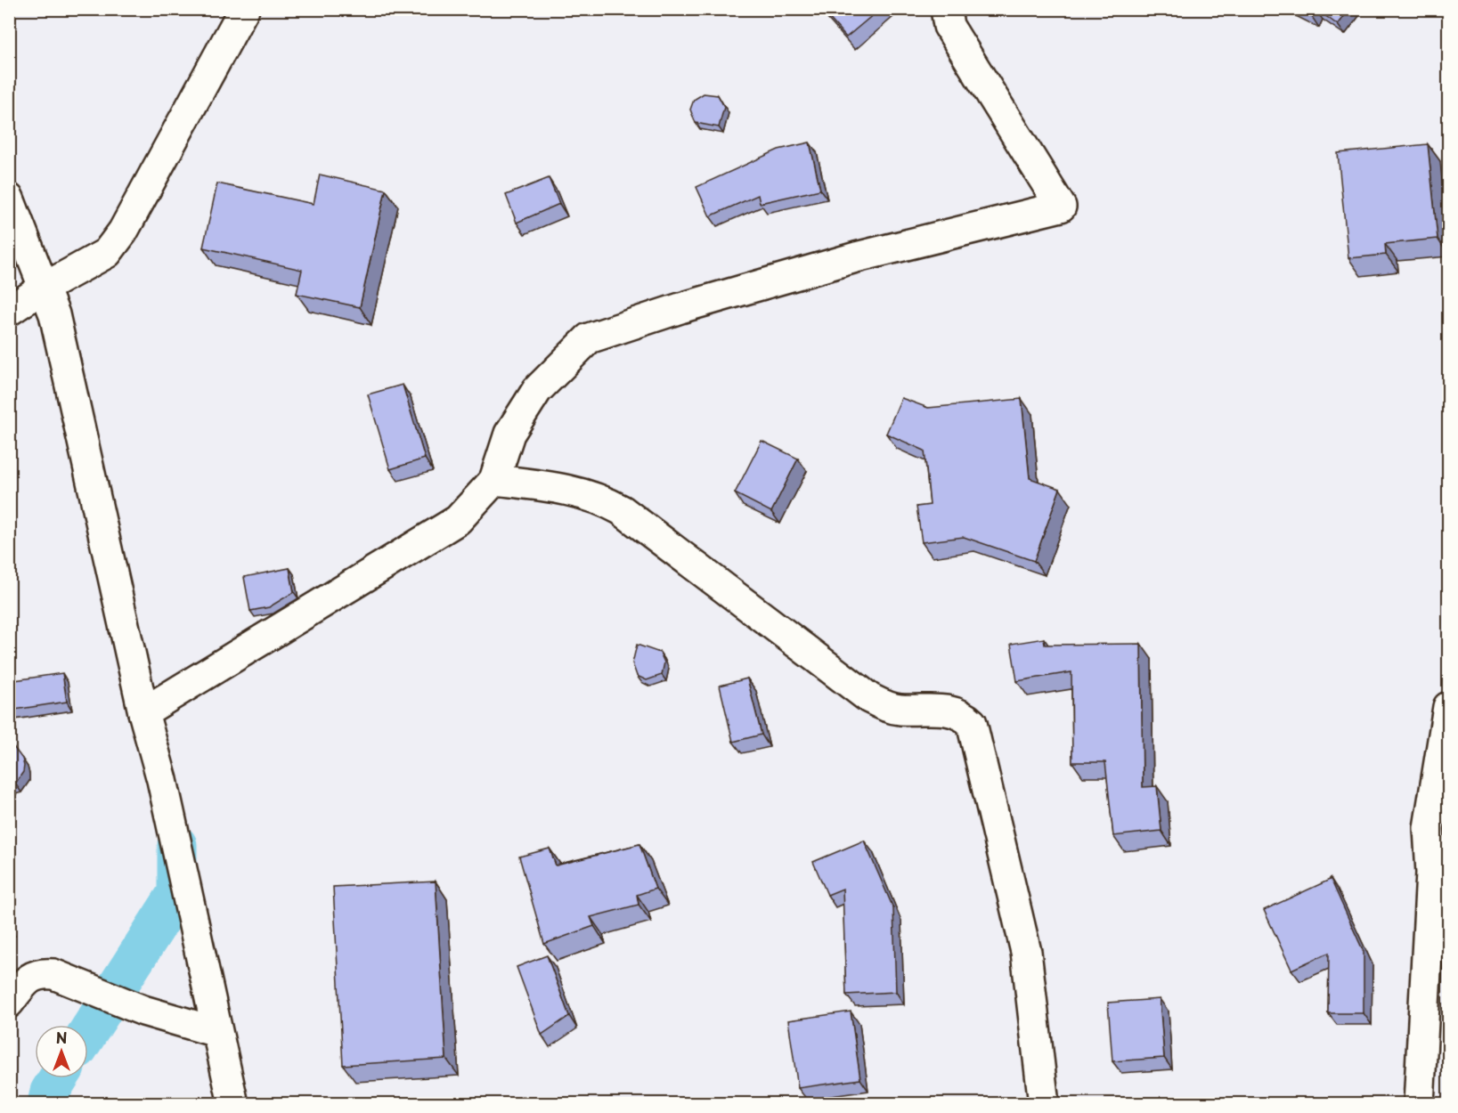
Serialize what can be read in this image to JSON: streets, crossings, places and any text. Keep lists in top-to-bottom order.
{
  "north": "top"
}
